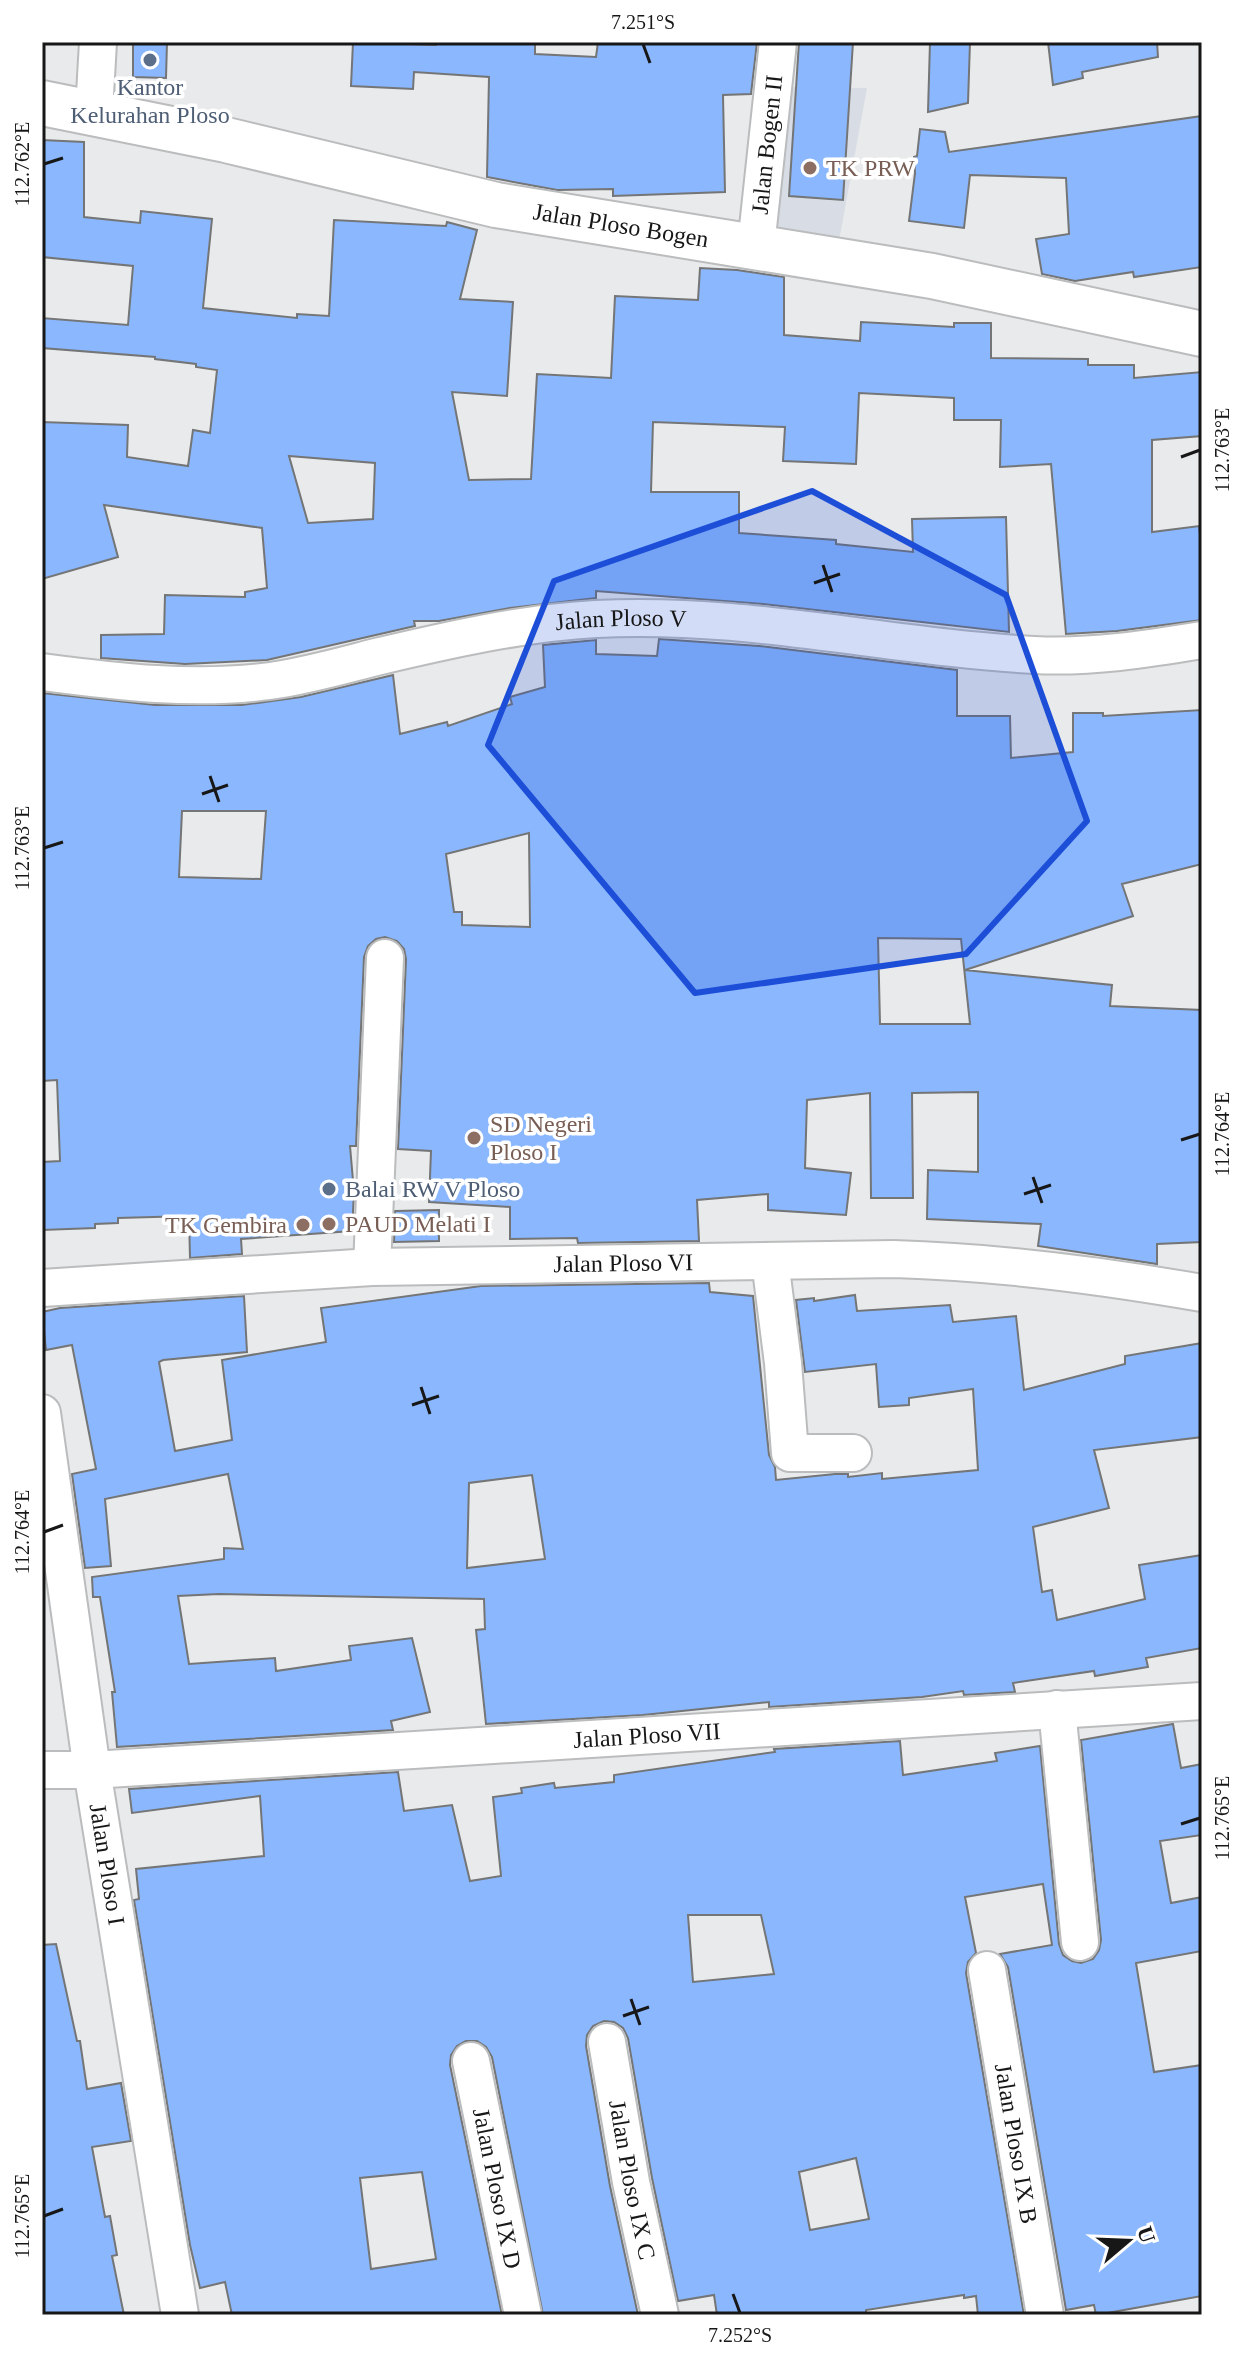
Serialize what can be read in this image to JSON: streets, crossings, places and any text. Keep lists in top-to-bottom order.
{
  "streets": {
    "street": [
      "Jalan Bogen II",
      "Jalan Ploso Bogen",
      "Jalan Ploso V",
      "Jalan Ploso VI",
      "Jalan Ploso VII",
      "Jalan Ploso I",
      "Jalan Ploso IX B",
      "Jalan Ploso IX C",
      "Jalan Ploso IX D"
    ]
  },
  "crossings": [
    ["Jalan Bogen II", "Jalan Ploso Bogen"],
    ["Jalan Ploso VII", "Jalan Ploso I"]
  ],
  "places": [
    "Kantor Kelurahan Ploso",
    "TK PRW",
    "SD Negeri Ploso I",
    "Balai RW V Ploso",
    "PAUD Melati I",
    "TK Gembira"
  ],
  "north": "right",
  "coordinates": [
    "7.251°S",
    "112.762°E",
    "112.763°E",
    "112.764°E",
    "112.765°E",
    "7.252°S"
  ]
}
